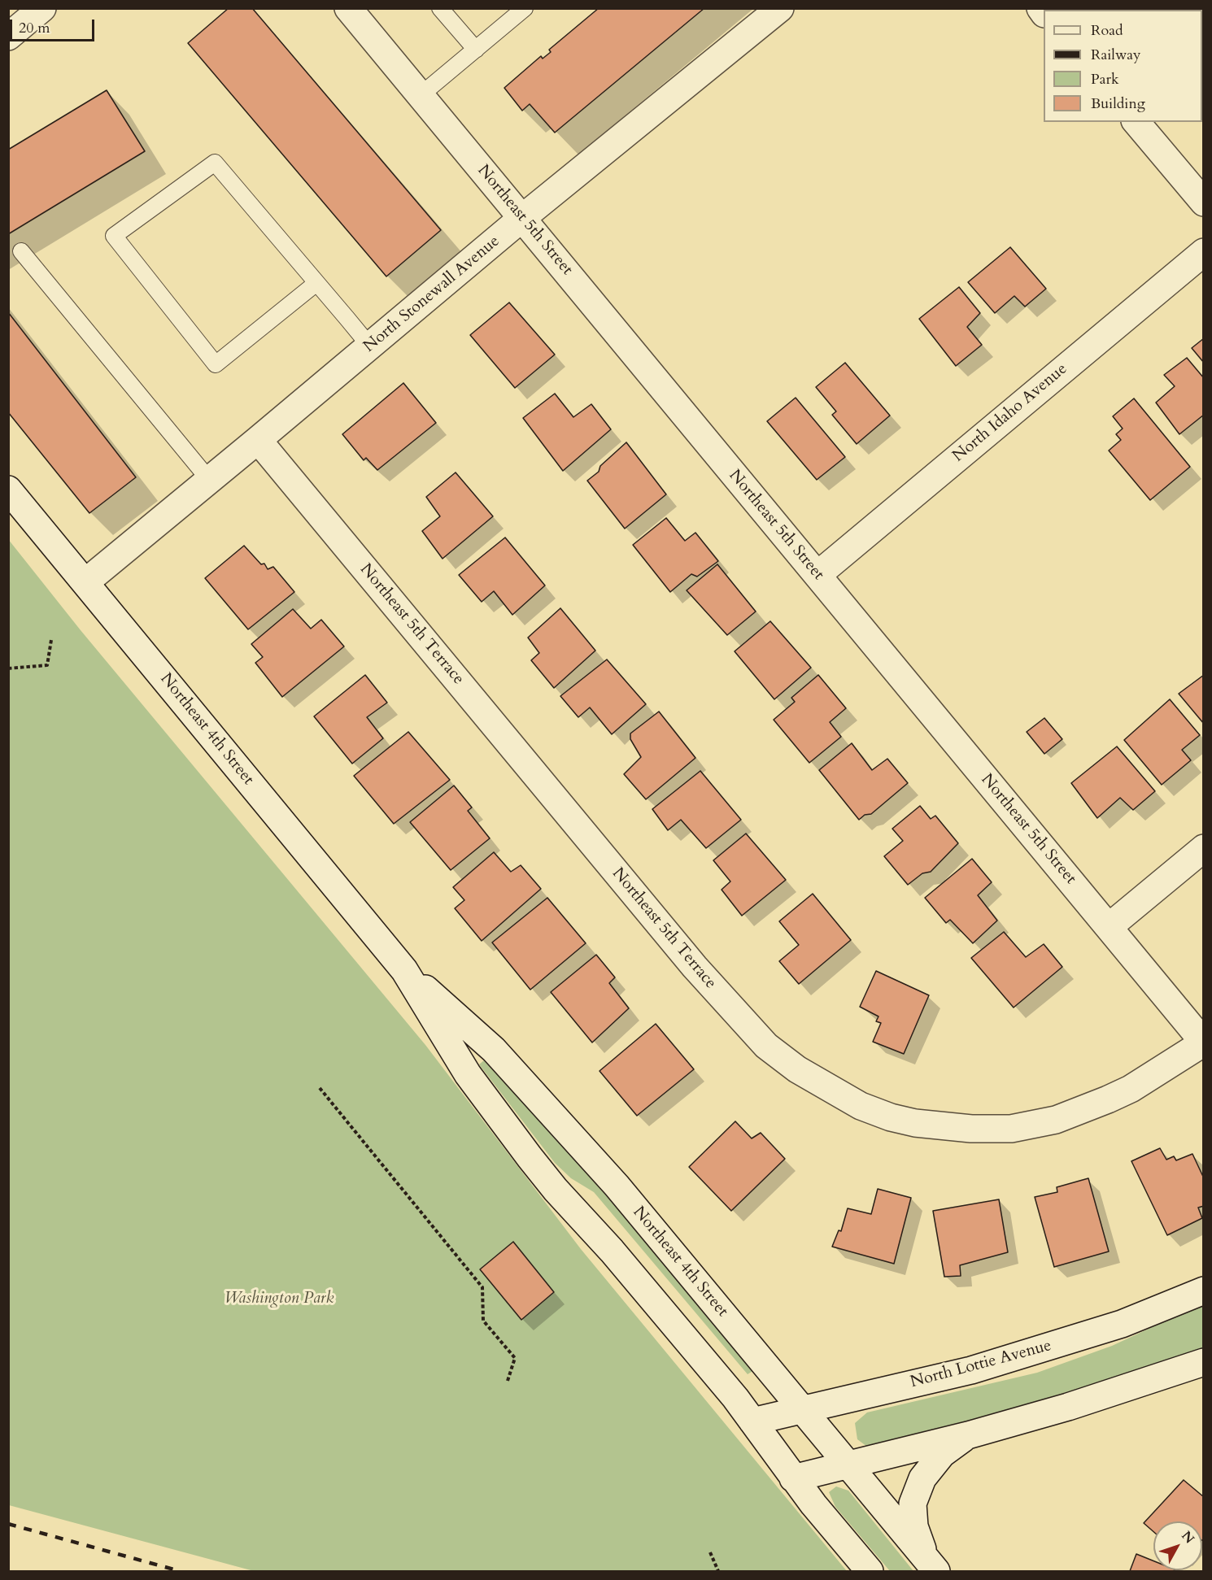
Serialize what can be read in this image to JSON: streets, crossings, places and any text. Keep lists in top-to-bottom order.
{
  "streets": {
    "street": [
      "Northeast 5th Street",
      "North Stonewall Avenue",
      "North Idaho Avenue",
      "Northeast 5th Terrace",
      "Northeast 4th Street",
      "North Lottie Avenue"
    ]
  },
  "crossings": [
    ["Northeast 5th Street", "North Stonewall Avenue"],
    ["Northeast 5th Street", "North Idaho Avenue"],
    ["Northeast 5th Street", "Northeast 5th Terrace"],
    ["North Stonewall Avenue", "Northeast 5th Terrace"],
    ["North Stonewall Avenue", "Northeast 4th Street"],
    ["Northeast 4th Street", "North Lottie Avenue"]
  ],
  "parks": ["Washington Park"],
  "legend": [
    "Road",
    "Railway",
    "Park",
    "Building"
  ],
  "scale_bar": "20 m",
  "north": "top right"
}
